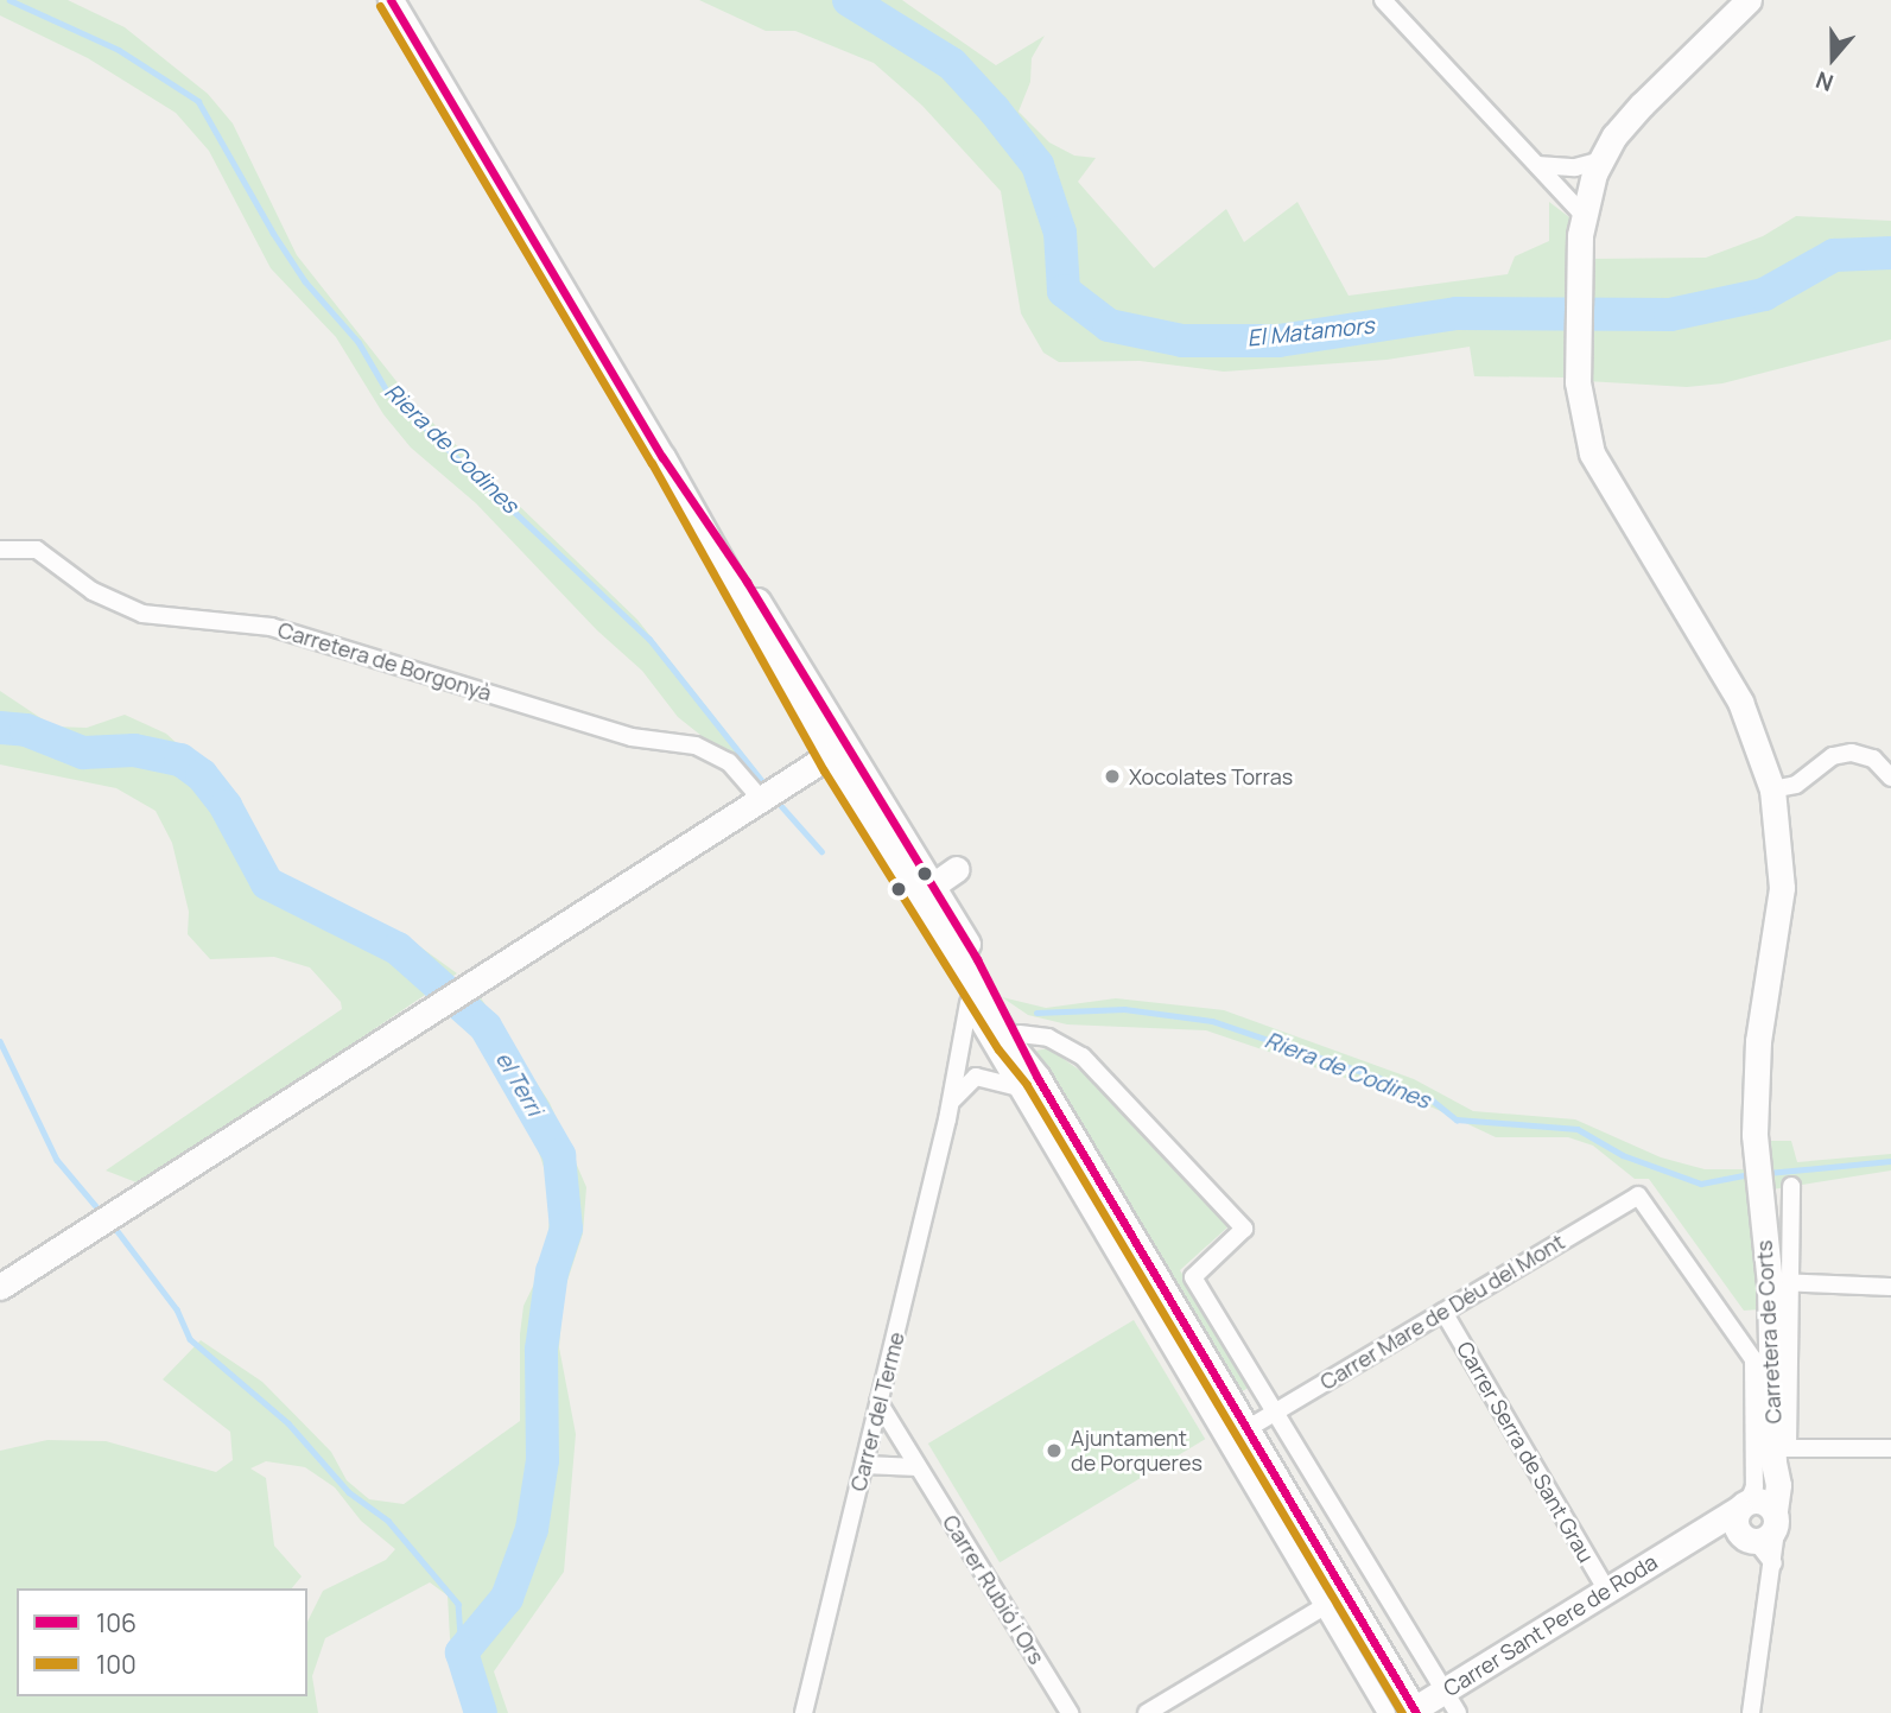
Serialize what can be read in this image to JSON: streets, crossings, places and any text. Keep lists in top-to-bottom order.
{
  "streets": {
    "main road": ["Carretera de Corts", "Carrer Sant Pere de Roda"],
    "street": [
      "Carretera de Borgonyà",
      "Carrer Mare de Déu del Mont",
      "Carrer del Terme",
      "Carrer Serra de Sant Grau",
      "Carrer Rubió i Ors"
    ]
  },
  "crossings": [
    ["Carrer Mare de Déu del Mont", "Carretera de Corts"],
    ["Carrer Mare de Déu del Mont", "Carrer Serra de Sant Grau"],
    ["Carrer Mare de Déu del Mont", "Carrer Sant Pere de Roda"],
    ["Carretera de Corts", "Carrer Sant Pere de Roda"],
    ["Carrer del Terme", "Carrer Rubió i Ors"],
    ["Carrer Serra de Sant Grau", "Carrer Sant Pere de Roda"]
  ],
  "water": ["El Matamors", "Riera de Codines", "el Terri"],
  "places": ["Xocolates Torras", "Ajuntament de Porqueres"],
  "lines": ["transit line 106", "transit line 100"],
  "legend": ["106", "100"],
  "north": "bottom"
}
